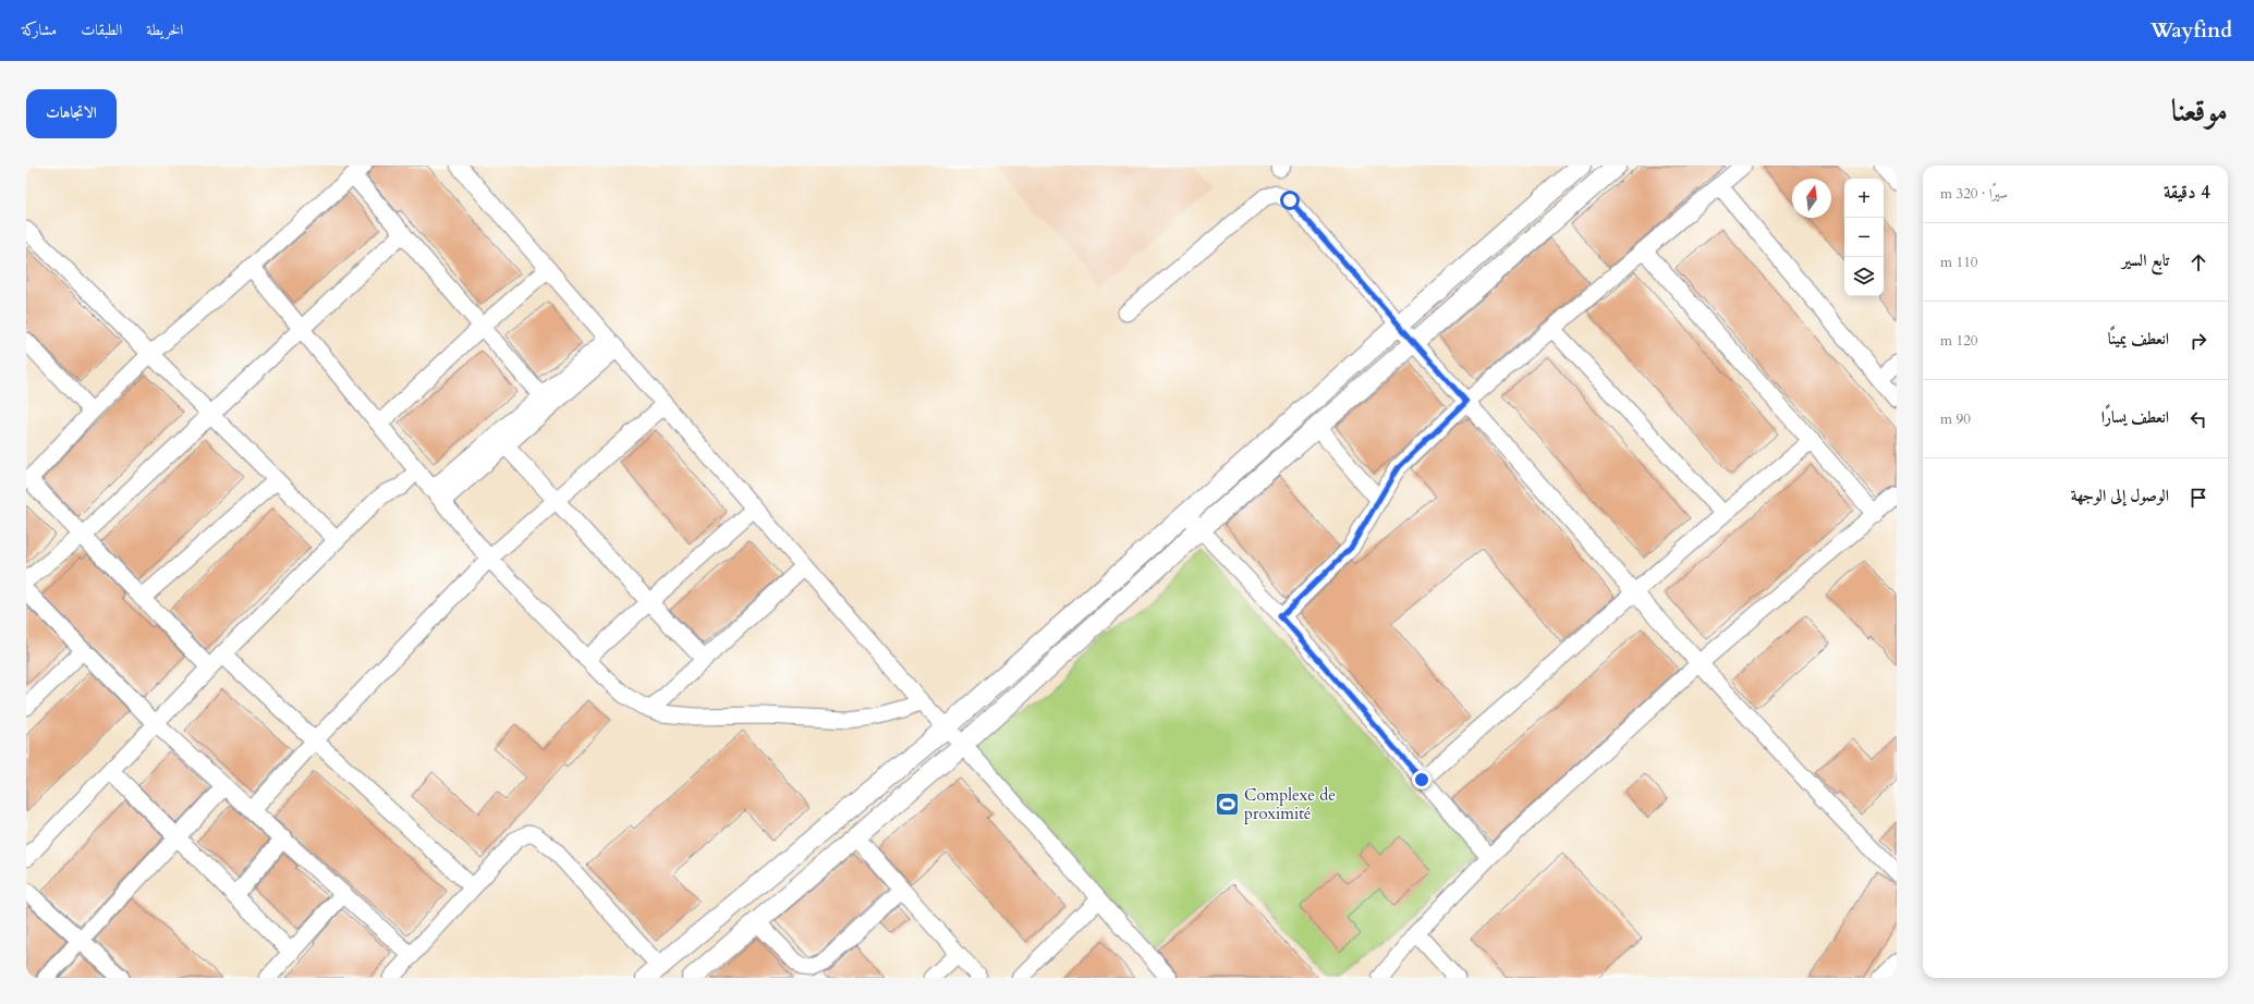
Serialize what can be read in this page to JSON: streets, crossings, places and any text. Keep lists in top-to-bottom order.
{
  "places": {
    "sports": ["Complexe de proximité"]
  },
  "north": "top",
  "page": {
    "header": "Wayfind",
    "nav": ["الخريطة", "الطبقات", "مشاركة"],
    "title": "موقعنا",
    "buttons": "الاتجاهات",
    "heading": ["4 دقيقة", "سيرًا · 320 m"],
    "map_buttons": ["+", "−"],
    "list": [
      ["تابع السير", "110 m"],
      ["انعطف يمينًا", "120 m"],
      ["انعطف يسارًا", "90 m"],
      "الوصول إلى الوجهة"
    ]
  }
}
